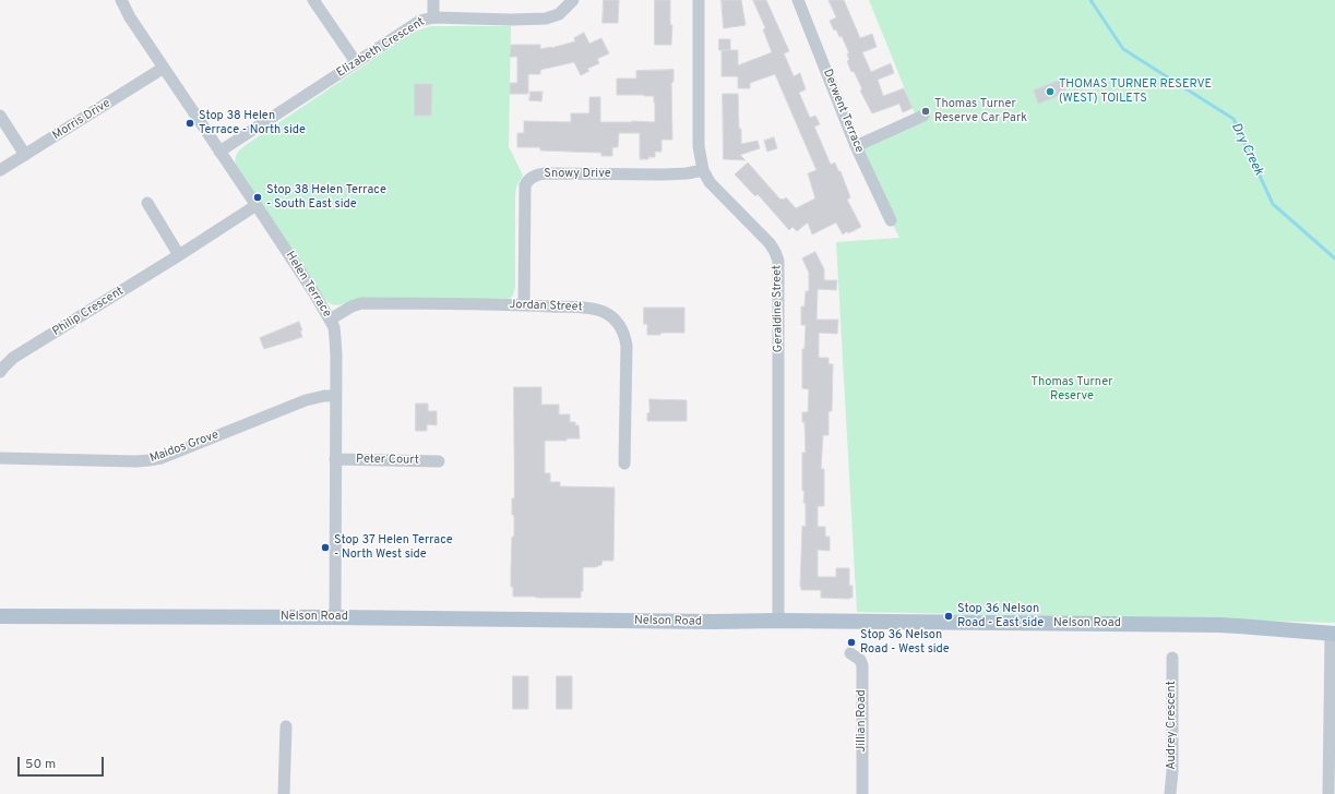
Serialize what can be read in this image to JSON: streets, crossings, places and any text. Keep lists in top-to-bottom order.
{
  "streets": {
    "main road": ["Nelson Road"],
    "street": [
      "Elizabeth Crescent",
      "Derwent Terrace",
      "Morris Drive",
      "Snowy Drive",
      "Helen Terrace",
      "Jordan Street",
      "Geraldine Street",
      "Philip Crescent",
      "Maidos Grove",
      "Peter Court",
      "Jillian Road",
      "Audrey Crescent"
    ]
  },
  "crossings": [
    ["Elizabeth Crescent", "Helen Terrace"],
    ["Morris Drive", "Helen Terrace"],
    ["Snowy Drive", "Jordan Street"],
    ["Snowy Drive", "Geraldine Street"],
    ["Helen Terrace", "Jordan Street"],
    ["Helen Terrace", "Philip Crescent"],
    ["Helen Terrace", "Maidos Grove"],
    ["Helen Terrace", "Peter Court"],
    ["Helen Terrace", "Nelson Road"],
    ["Geraldine Street", "Nelson Road"]
  ],
  "water": ["Dry Creek"],
  "parks": ["Thomas Turner Reserve"],
  "places": [
    "THOMAS TURNER RESERVE (WEST) TOILETS",
    "Thomas Turner Reserve Car Park",
    "Stop 38 Helen Terrace - North side",
    "Stop 38 Helen Terrace - South East side",
    "Stop 37 Helen Terrace - North West side",
    "Stop 36 Nelson Road - East side",
    "Stop 36 Nelson Road - West side"
  ],
  "scale_bar": "50 m"
}
